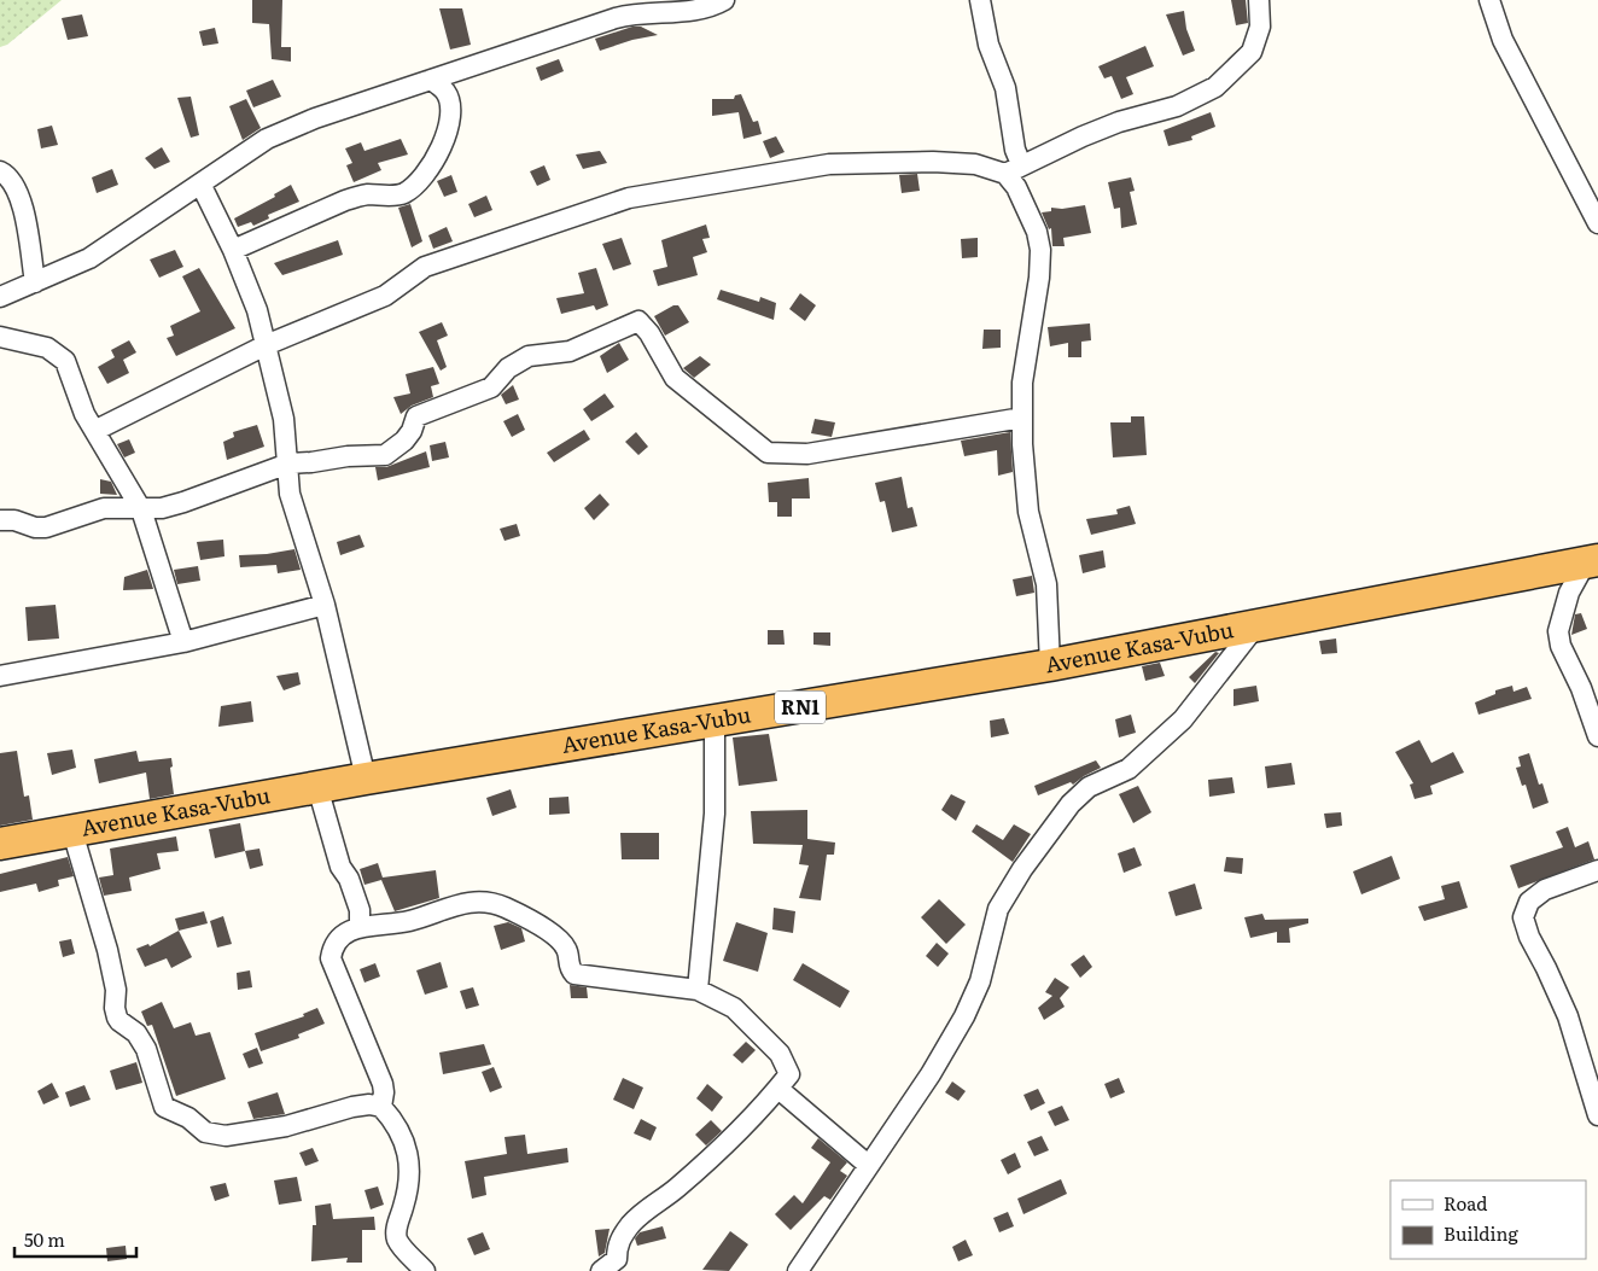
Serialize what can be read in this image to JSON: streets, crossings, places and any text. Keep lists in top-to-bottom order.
{
  "streets": {
    "highway": ["Avenue Kasa-Vubu", "RN1"]
  },
  "legend": ["Road", "Building"],
  "scale_bar": "50 m"
}
